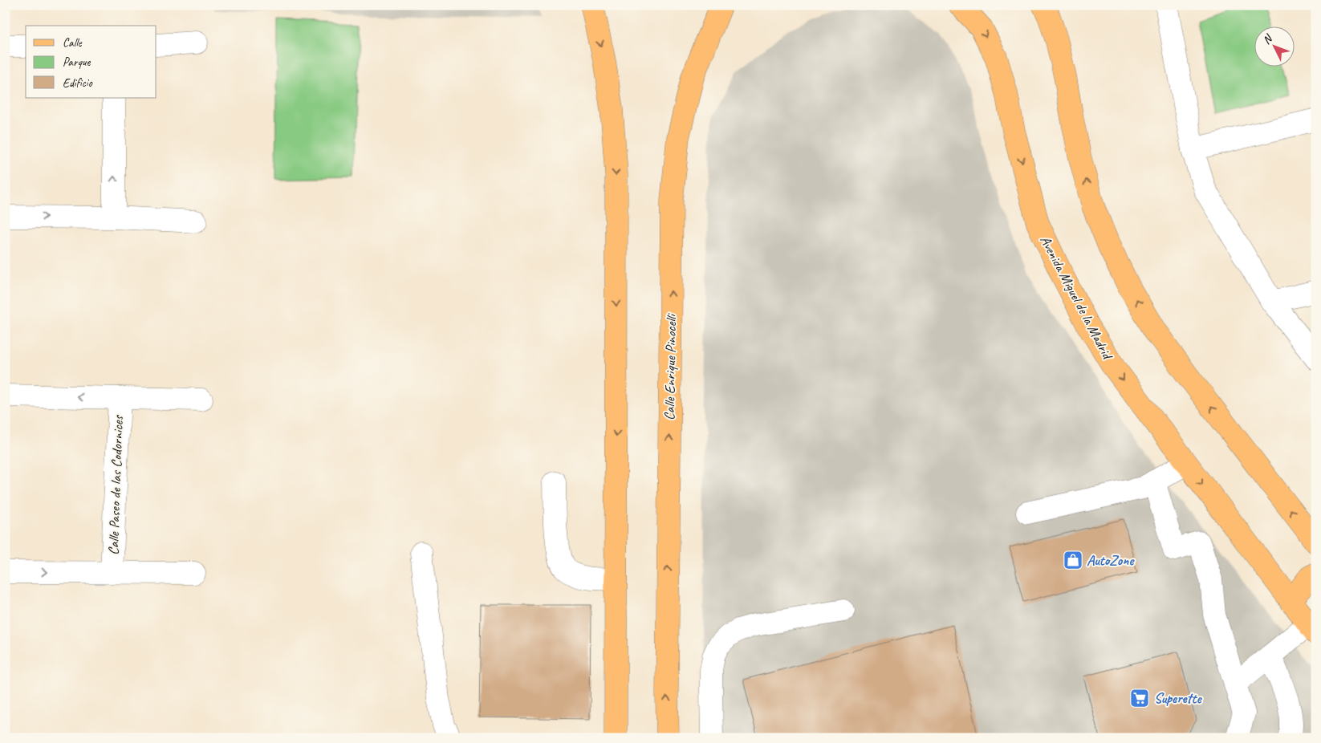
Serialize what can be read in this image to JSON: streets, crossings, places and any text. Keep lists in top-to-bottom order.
{
  "streets": {
    "main road": ["Avenida Miguel de la Madrid", "Calle Enrique Pinocelli"],
    "street": ["Calle Paseo de las Codornices"]
  },
  "places": {
    "shop": ["AutoZone"],
    "supermarket": ["Superette"]
  },
  "legend": ["Calle", "Parque", "Edificio"],
  "north": "top left"
}
